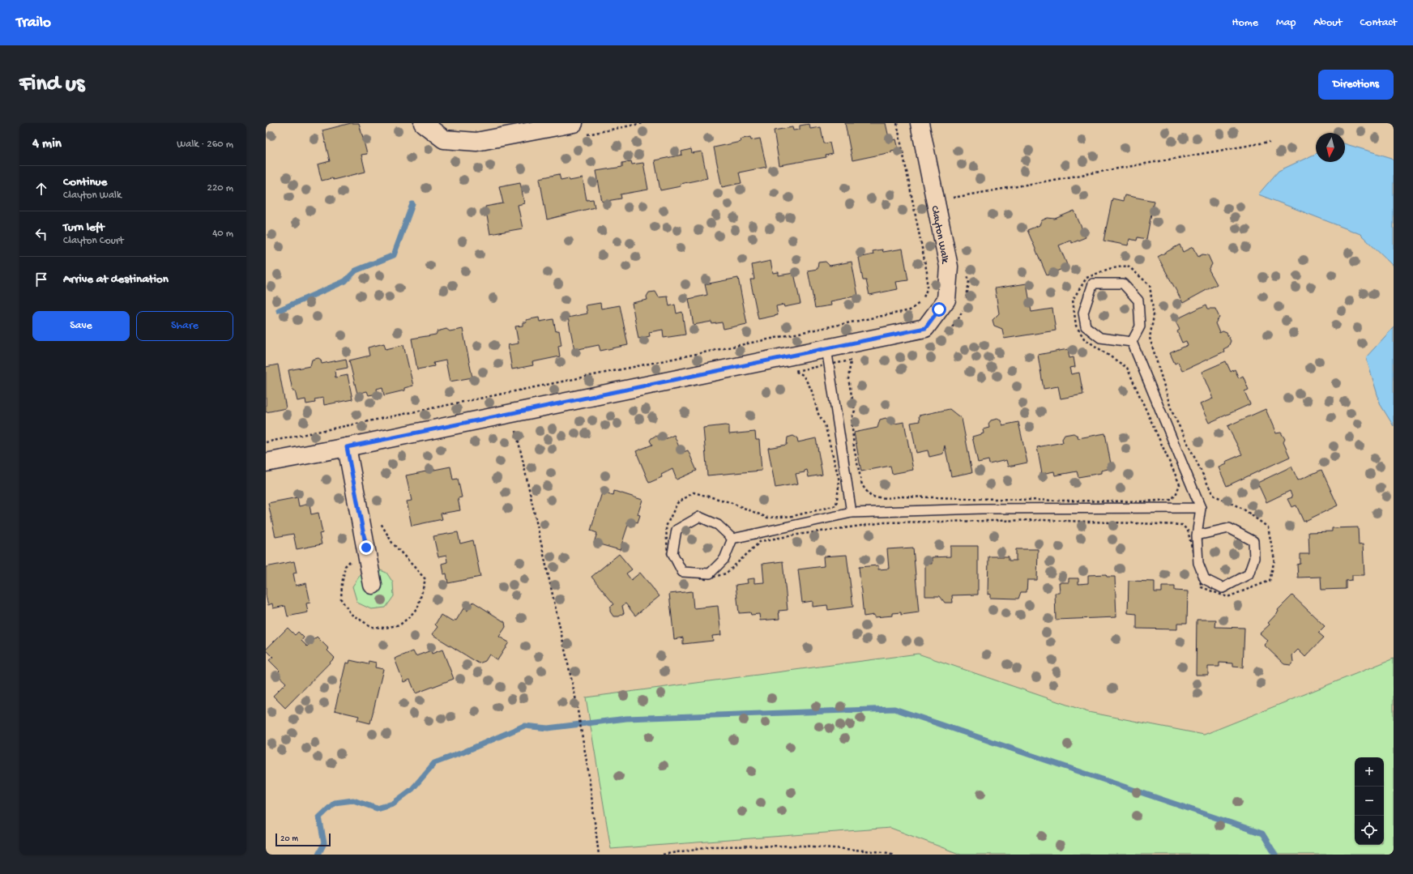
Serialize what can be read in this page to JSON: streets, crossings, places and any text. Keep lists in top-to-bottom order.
{
  "streets": {
    "street": ["Clayton Walk"]
  },
  "scale_bar": "20 m",
  "north": "bottom",
  "page": {
    "header": "Trailo",
    "nav": [
      "Home",
      "Map",
      "About",
      "Contact"
    ],
    "buttons": [
      "Directions",
      ["Save", "Share"]
    ],
    "title": "Find us",
    "heading": ["4 min", "Walk · 260 m"],
    "list": [
      ["Continue", "Clayton Walk", "220 m"],
      ["Turn left", "Clayton Court", "40 m"],
      "Arrive at destination"
    ],
    "map_buttons": ["+", "−"],
    "scale": "20 m"
  }
}
